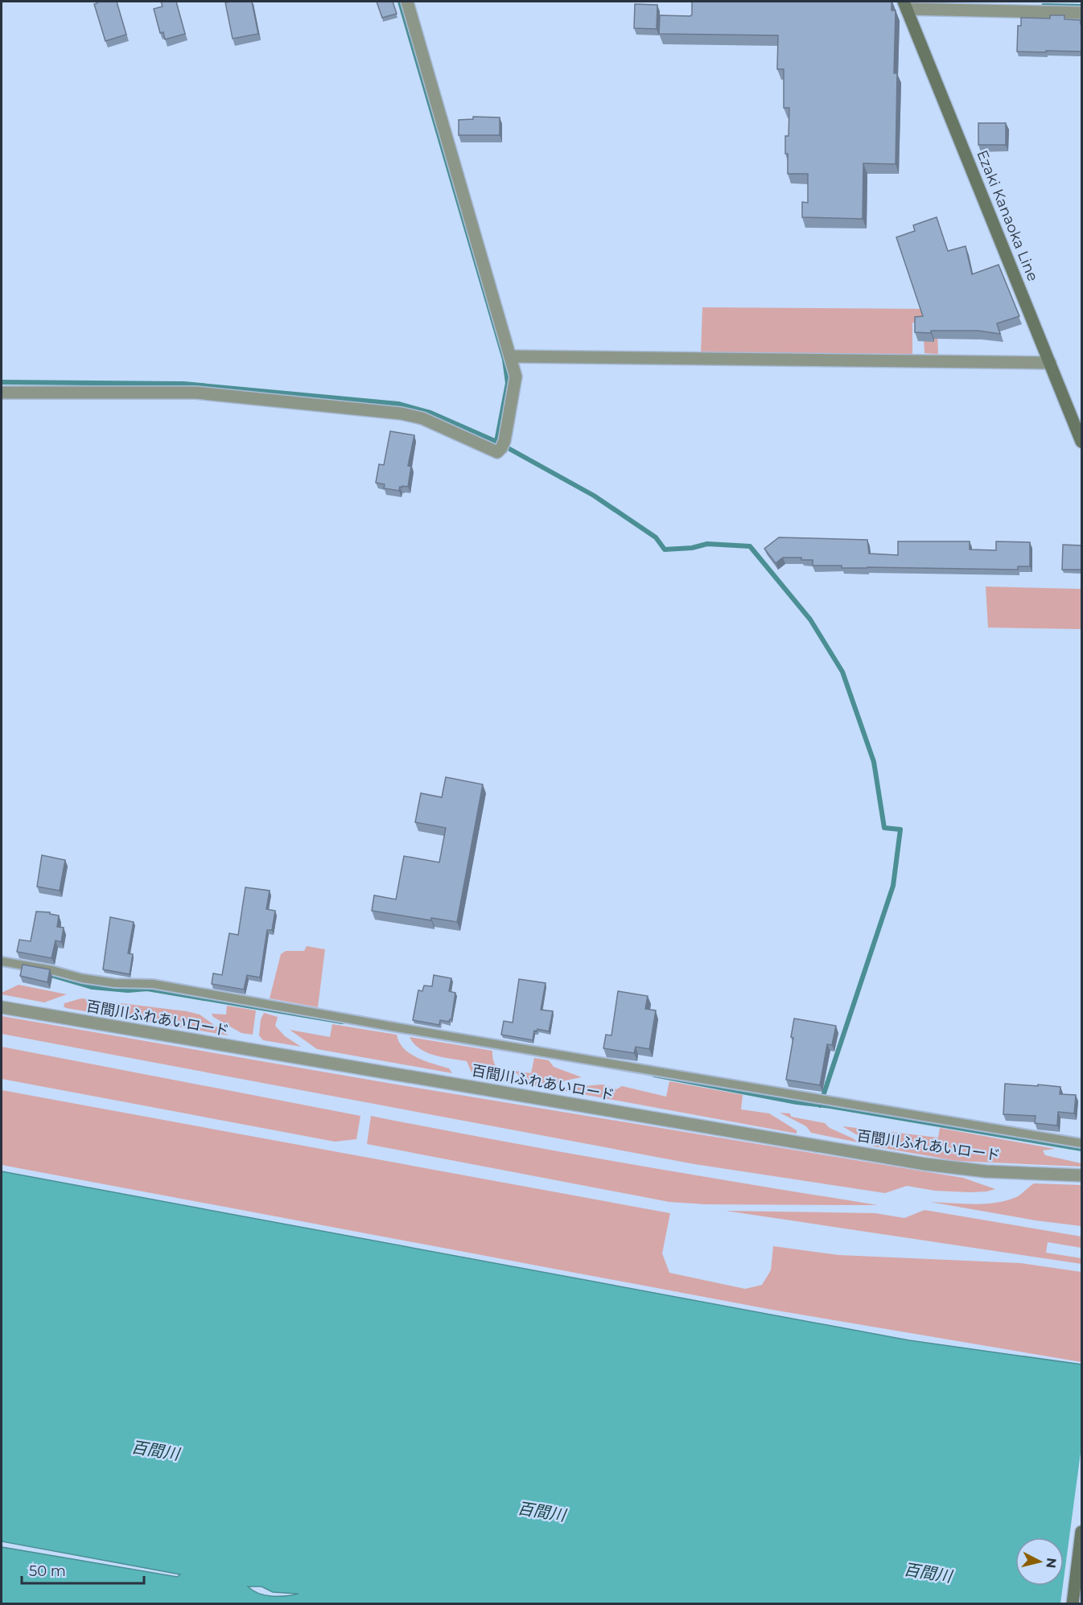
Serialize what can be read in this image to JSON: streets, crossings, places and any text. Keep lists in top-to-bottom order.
{
  "streets": {
    "main road": ["Ezaki Kanaoka Line"],
    "street": ["百間川ふれあいロード"]
  },
  "water": ["百間川"],
  "scale_bar": "50 m",
  "north": "right"
}
